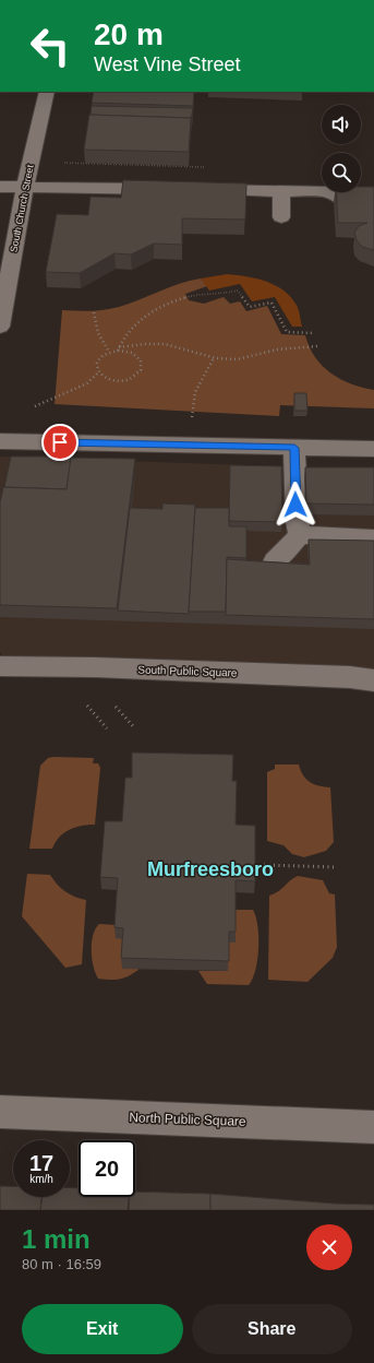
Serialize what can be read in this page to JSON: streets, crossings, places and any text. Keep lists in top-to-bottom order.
{
  "streets": {
    "street": ["South Church Street", "South Public Square", "North Public Square"]
  },
  "districts": ["Murfreesboro"],
  "page": {
    "turn": ["20 m", "West Vine Street"],
    "speed": "17 km/h",
    "limit": "20",
    "heading": ["1 min", "80 m · 16:59"],
    "buttons": ["Exit", "Share"]
  }
}
